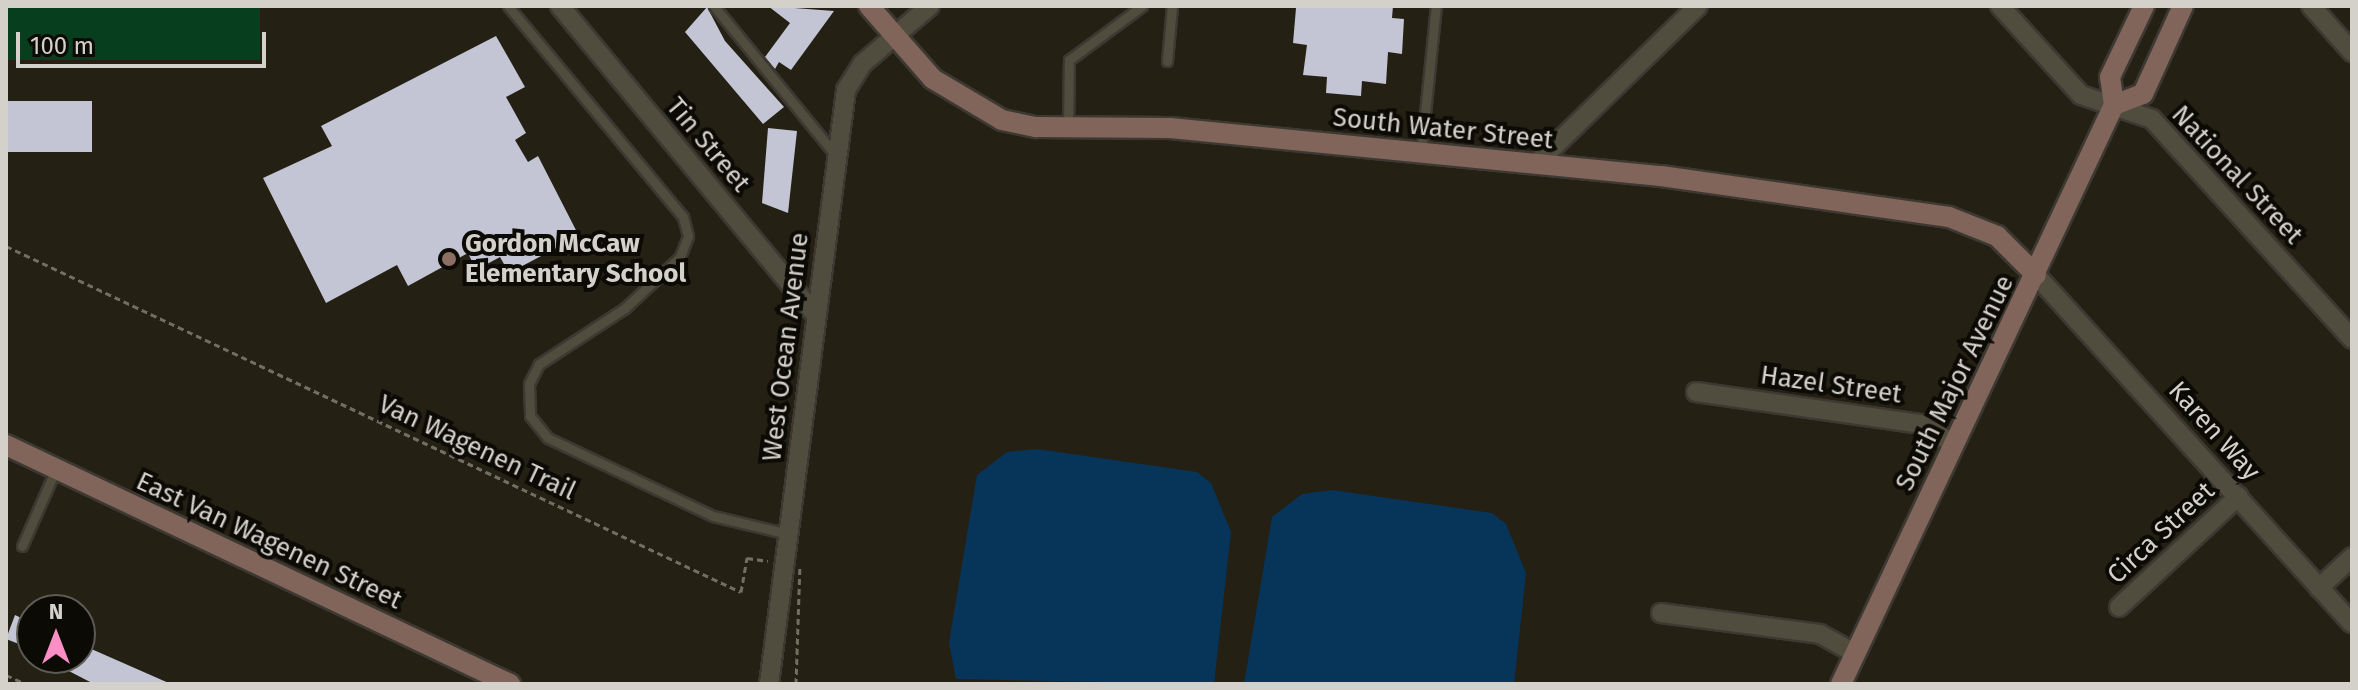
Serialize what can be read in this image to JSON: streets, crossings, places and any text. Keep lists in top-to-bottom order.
{
  "streets": {
    "main road": ["South Water Street", "South Major Avenue", "East Van Wagenen Street"],
    "street": [
      "Tin Street",
      "National Street",
      "West Ocean Avenue",
      "Hazel Street",
      "Karen Way",
      "Circa Street"
    ],
    "path": ["Van Wagenen Trail"]
  },
  "crossings": [
    ["South Water Street", "West Ocean Avenue"],
    ["South Water Street", "South Major Avenue"],
    ["South Water Street", "Karen Way"],
    ["Tin Street", "West Ocean Avenue"],
    ["National Street", "South Major Avenue"],
    ["West Ocean Avenue", "Van Wagenen Trail"],
    ["South Major Avenue", "Hazel Street"],
    ["South Major Avenue", "Karen Way"],
    ["Karen Way", "Circa Street"]
  ],
  "places": ["Gordon McCaw Elementary School"],
  "scale_bar": "100 m",
  "north": "top"
}
